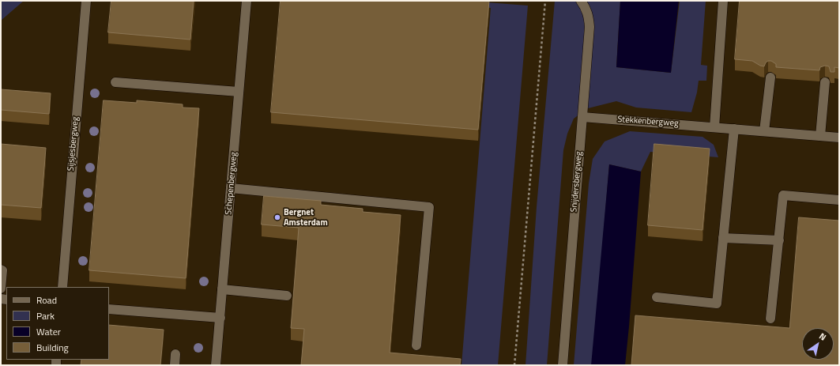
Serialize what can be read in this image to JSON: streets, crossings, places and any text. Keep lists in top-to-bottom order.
{
  "streets": {
    "street": [
      "Stekkenbergweg",
      "Sijsjesbergweg",
      "Snijdersbergweg",
      "Schepenbergweg"
    ]
  },
  "crossings": [
    ["Stekkenbergweg", "Snijdersbergweg"]
  ],
  "places": ["Bergnet Amsterdam"],
  "legend": [
    "Road",
    "Park",
    "Water",
    "Building"
  ],
  "north": "top right"
}
